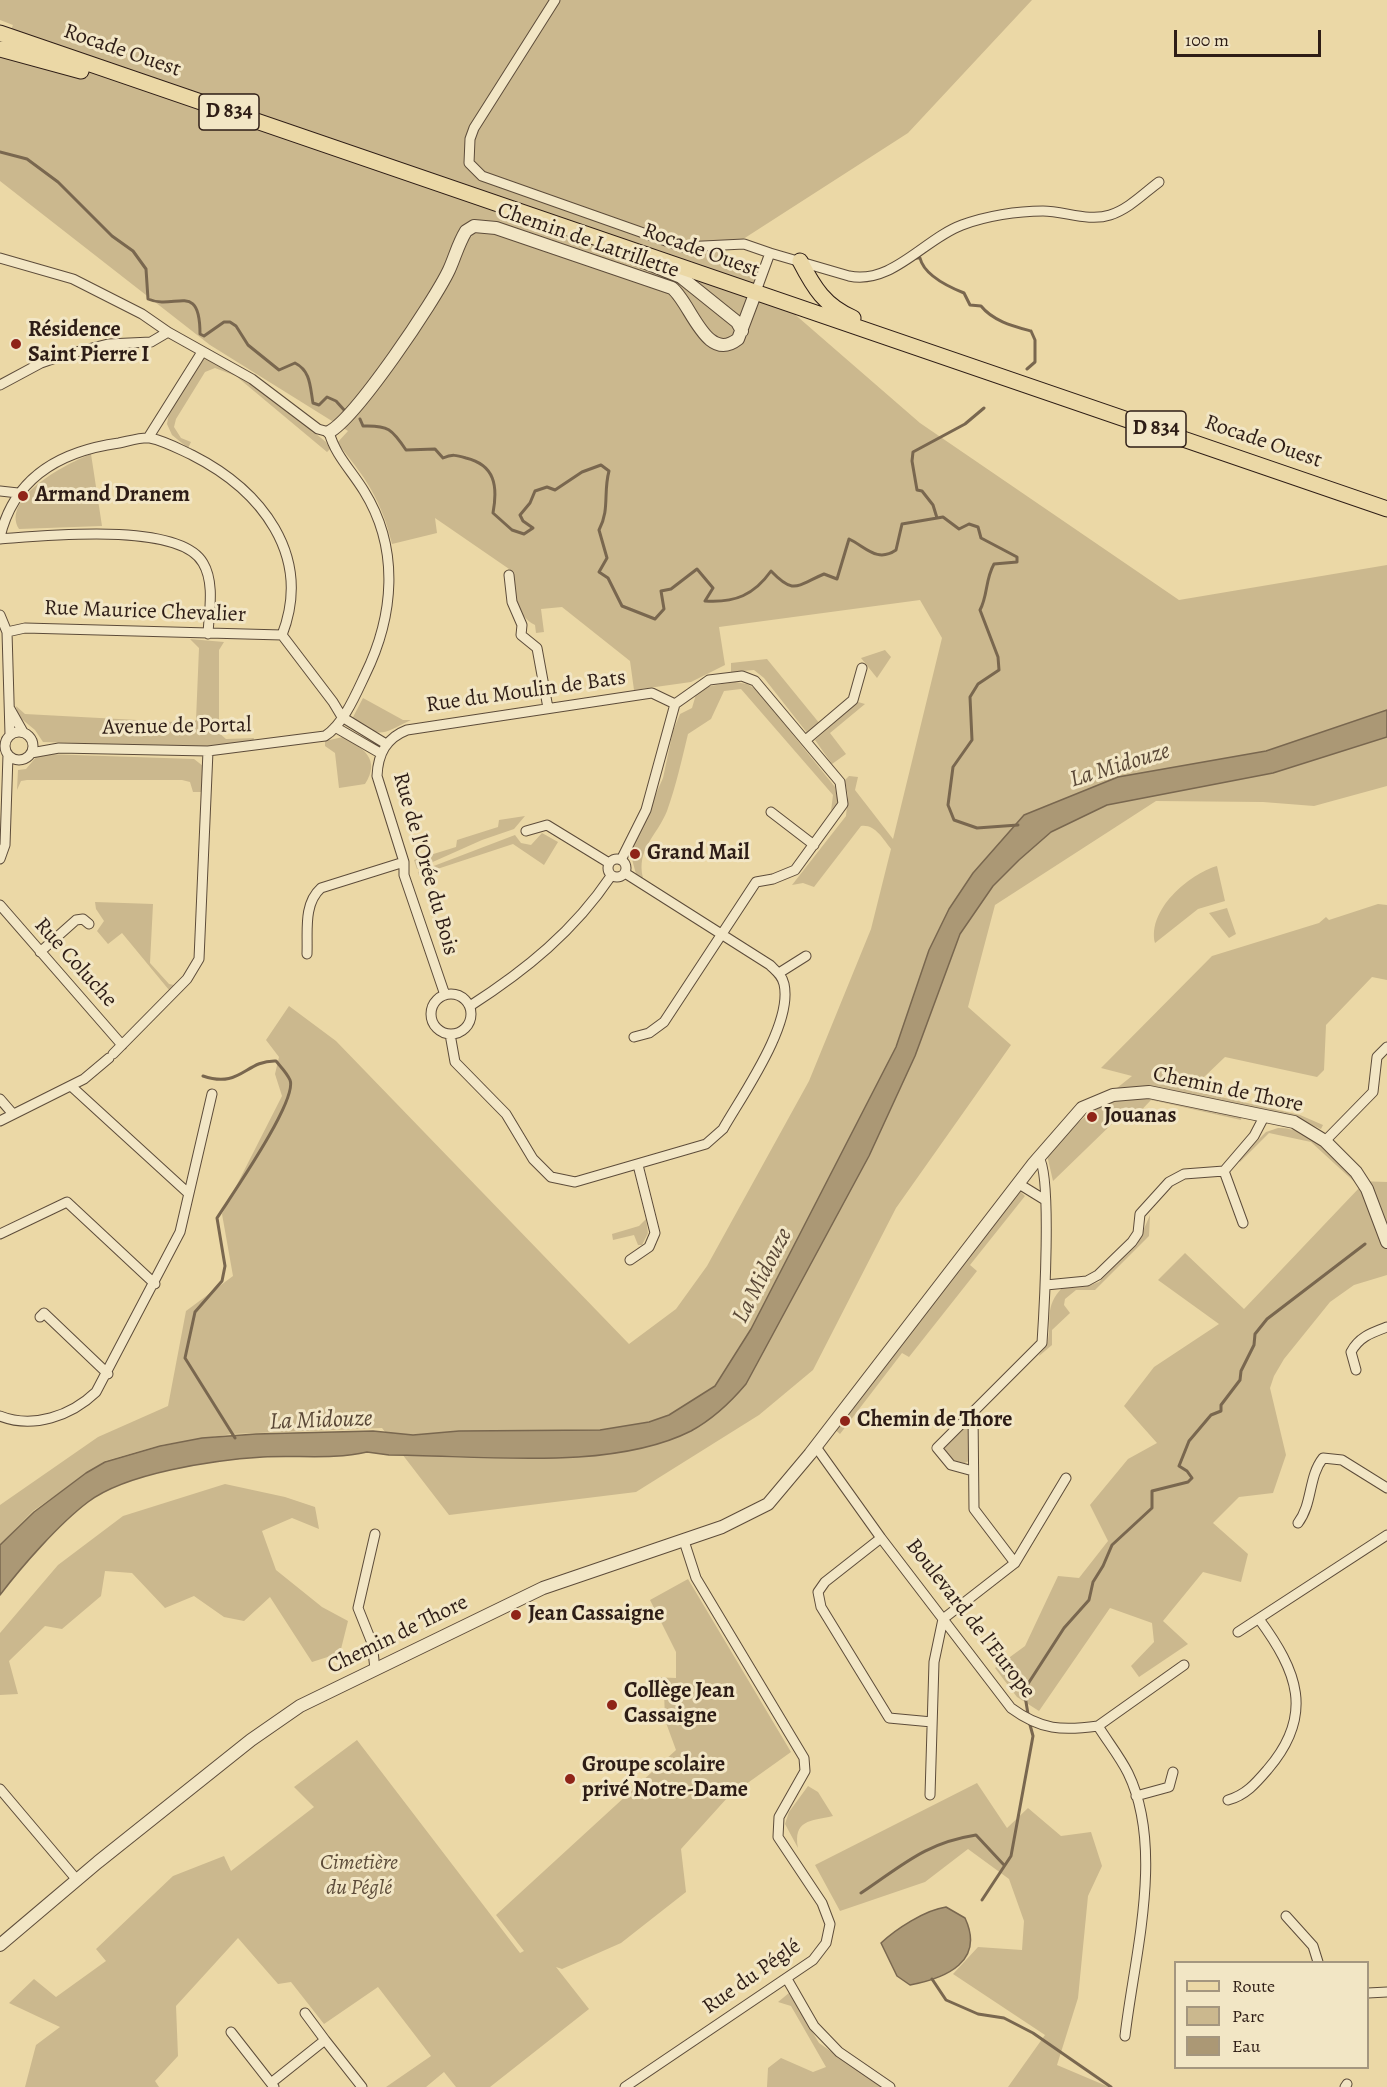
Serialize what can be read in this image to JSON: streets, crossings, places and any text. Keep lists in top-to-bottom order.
{
  "streets": {
    "main road": ["Rocade Ouest", "D 834"],
    "street": [
      "Chemin de Latrillette",
      "Rue Maurice Chevalier",
      "Rue du Moulin de Bats",
      "Avenue de Portal",
      "Rue de l'Orée du Bois",
      "Rue Coluche",
      "Chemin de Thore",
      "Boulevard de l'Europe",
      "Rue du Péglé"
    ]
  },
  "crossings": [
    ["Chemin de Latrillette", "Avenue de Portal"],
    ["Rue du Moulin de Bats", "Rue de l'Orée du Bois"],
    ["Chemin de Thore", "Boulevard de l'Europe"],
    ["Chemin de Thore", "Rue du Péglé"]
  ],
  "water": ["La Midouze"],
  "parks": ["Cimetière du Péglé"],
  "places": [
    "Résidence Saint Pierre I",
    "Armand Dranem",
    "Grand Mail",
    "Jouanas",
    "Chemin de Thore",
    "Jean Cassaigne",
    "Collège Jean Cassaigne",
    "Groupe scolaire privé Notre-Dame"
  ],
  "legend": ["Route", "Parc", "Eau"],
  "scale_bar": "100 m"
}
